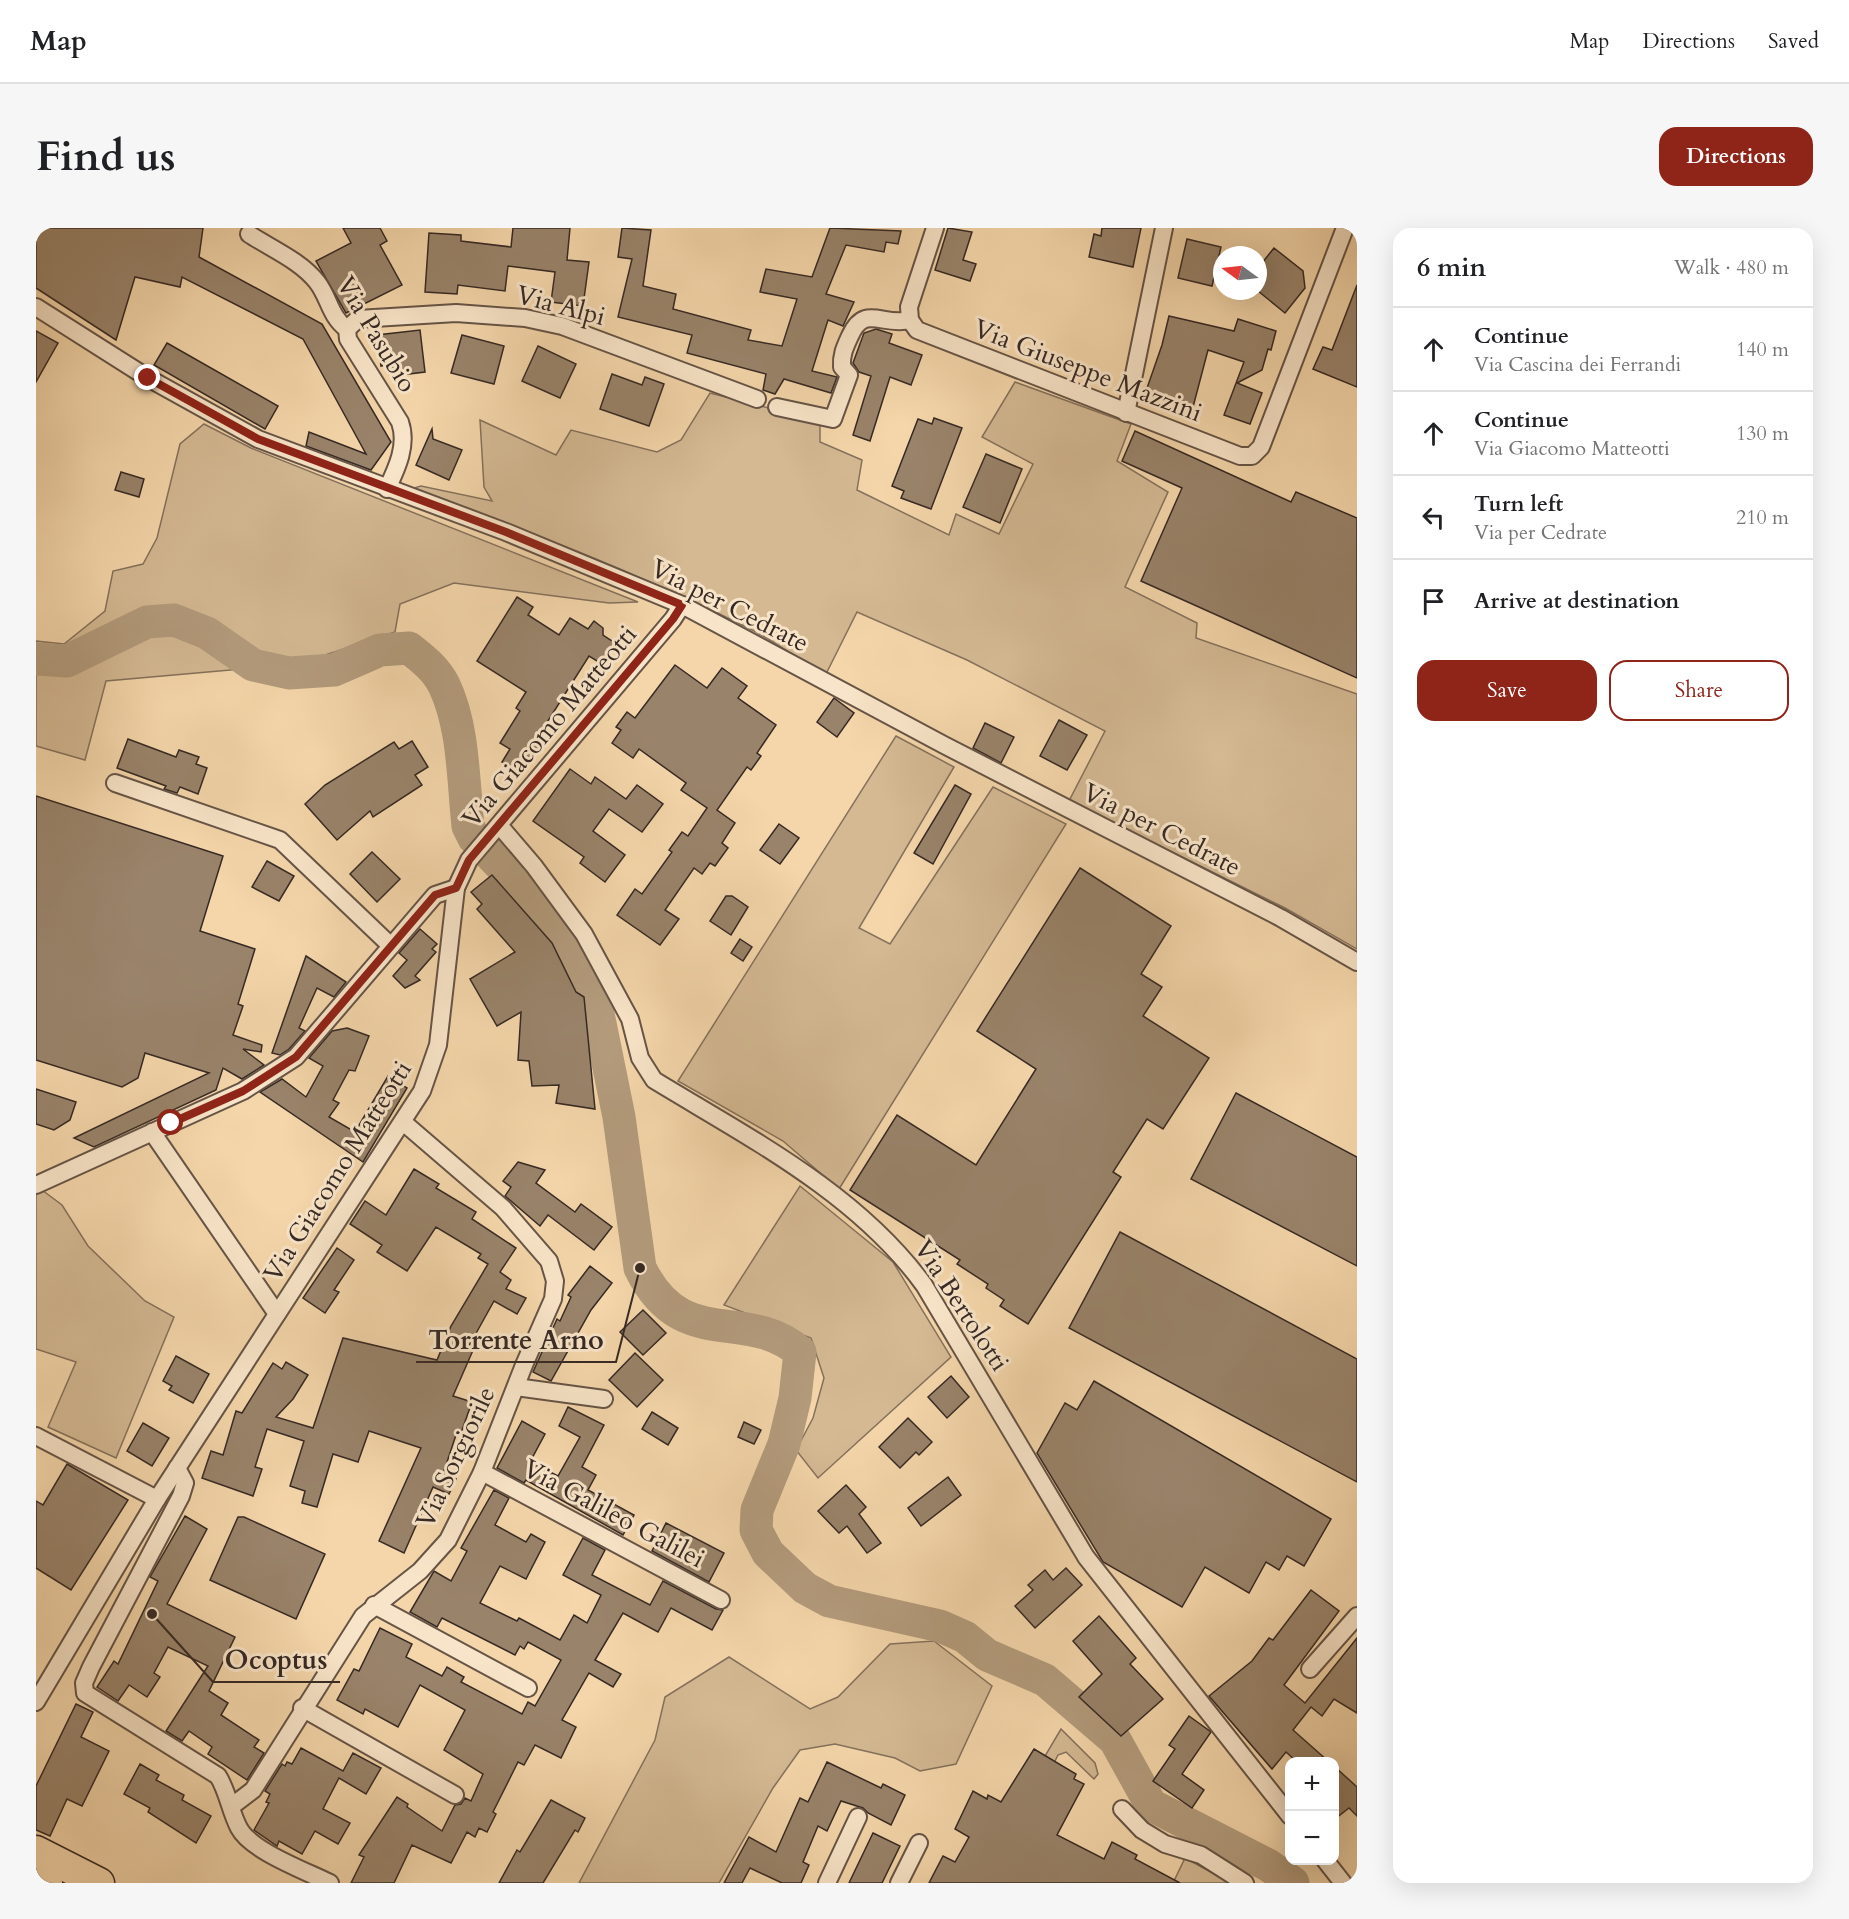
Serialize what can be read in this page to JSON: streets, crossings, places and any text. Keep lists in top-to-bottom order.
{
  "streets": {
    "street": [
      "Via Alpi",
      "Via Pasubio",
      "Via Giuseppe Mazzini",
      "Via per Cedrate",
      "Via Giacomo Matteotti",
      "Via Bertolotti",
      "Via Sorgiorile",
      "Via Galileo Galilei"
    ]
  },
  "crossings": [
    ["Via Alpi", "Via Pasubio"],
    ["Via Pasubio", "Via per Cedrate"],
    ["Via per Cedrate", "Via Giacomo Matteotti"],
    ["Via Giacomo Matteotti", "Via Bertolotti"],
    ["Via Giacomo Matteotti", "Via Sorgiorile"],
    ["Via Sorgiorile", "Via Galileo Galilei"]
  ],
  "places": ["Torrente Arno", "Ocoptus"],
  "north": "left",
  "page": {
    "header": "Map",
    "nav": ["Map", "Directions", "Saved"],
    "buttons": [
      "Directions",
      ["Save", "Share"]
    ],
    "title": "Find us",
    "heading": ["6 min", "Walk · 480 m"],
    "list": [
      ["Continue", "Via Cascina dei Ferrandi", "140 m"],
      ["Continue", "Via Giacomo Matteotti", "130 m"],
      ["Turn left", "Via per Cedrate", "210 m"],
      "Arrive at destination"
    ],
    "map_buttons": ["+", "−"]
  }
}
